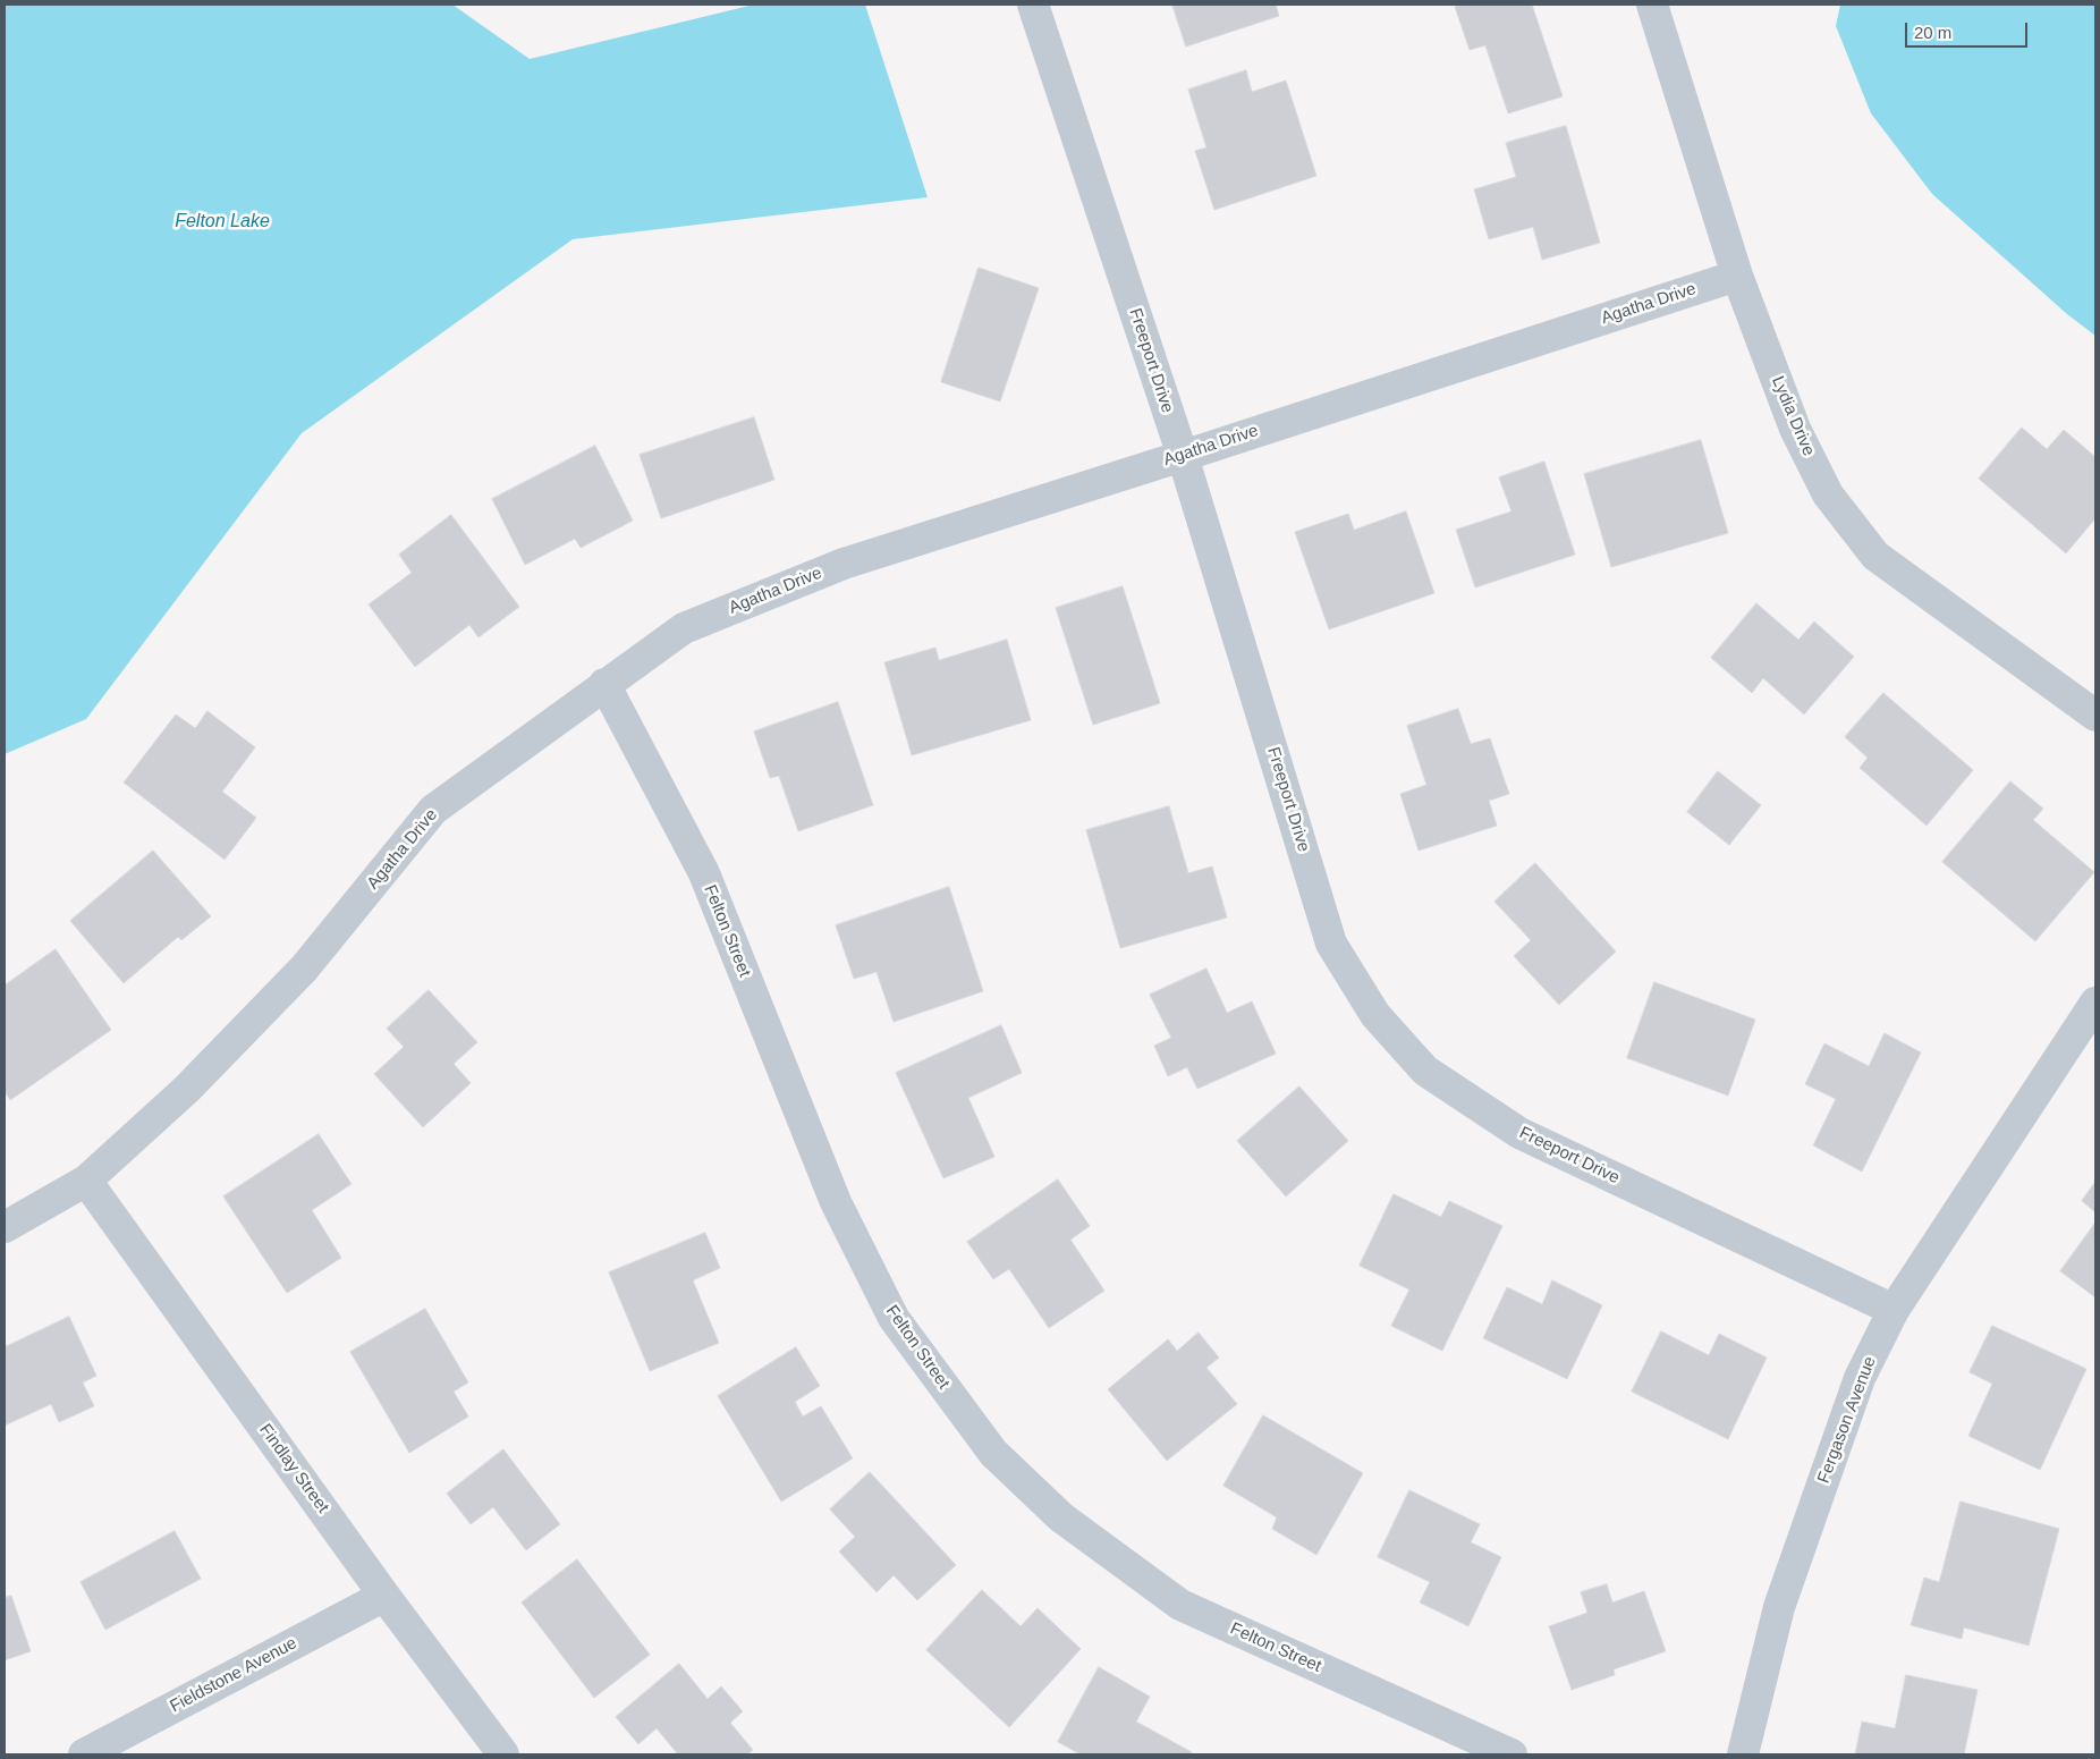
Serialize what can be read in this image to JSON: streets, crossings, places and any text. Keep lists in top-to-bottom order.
{
  "streets": {
    "street": [
      "Agatha Drive",
      "Freeport Drive",
      "Lydia Drive",
      "Felton Street",
      "Fergason Avenue",
      "Findlay Street",
      "Fieldstone Avenue"
    ]
  },
  "crossings": [
    ["Agatha Drive", "Freeport Drive"],
    ["Agatha Drive", "Lydia Drive"],
    ["Agatha Drive", "Felton Street"],
    ["Agatha Drive", "Findlay Street"],
    ["Freeport Drive", "Fergason Avenue"],
    ["Findlay Street", "Fieldstone Avenue"]
  ],
  "water": ["Felton Lake"],
  "scale_bar": "20 m"
}
